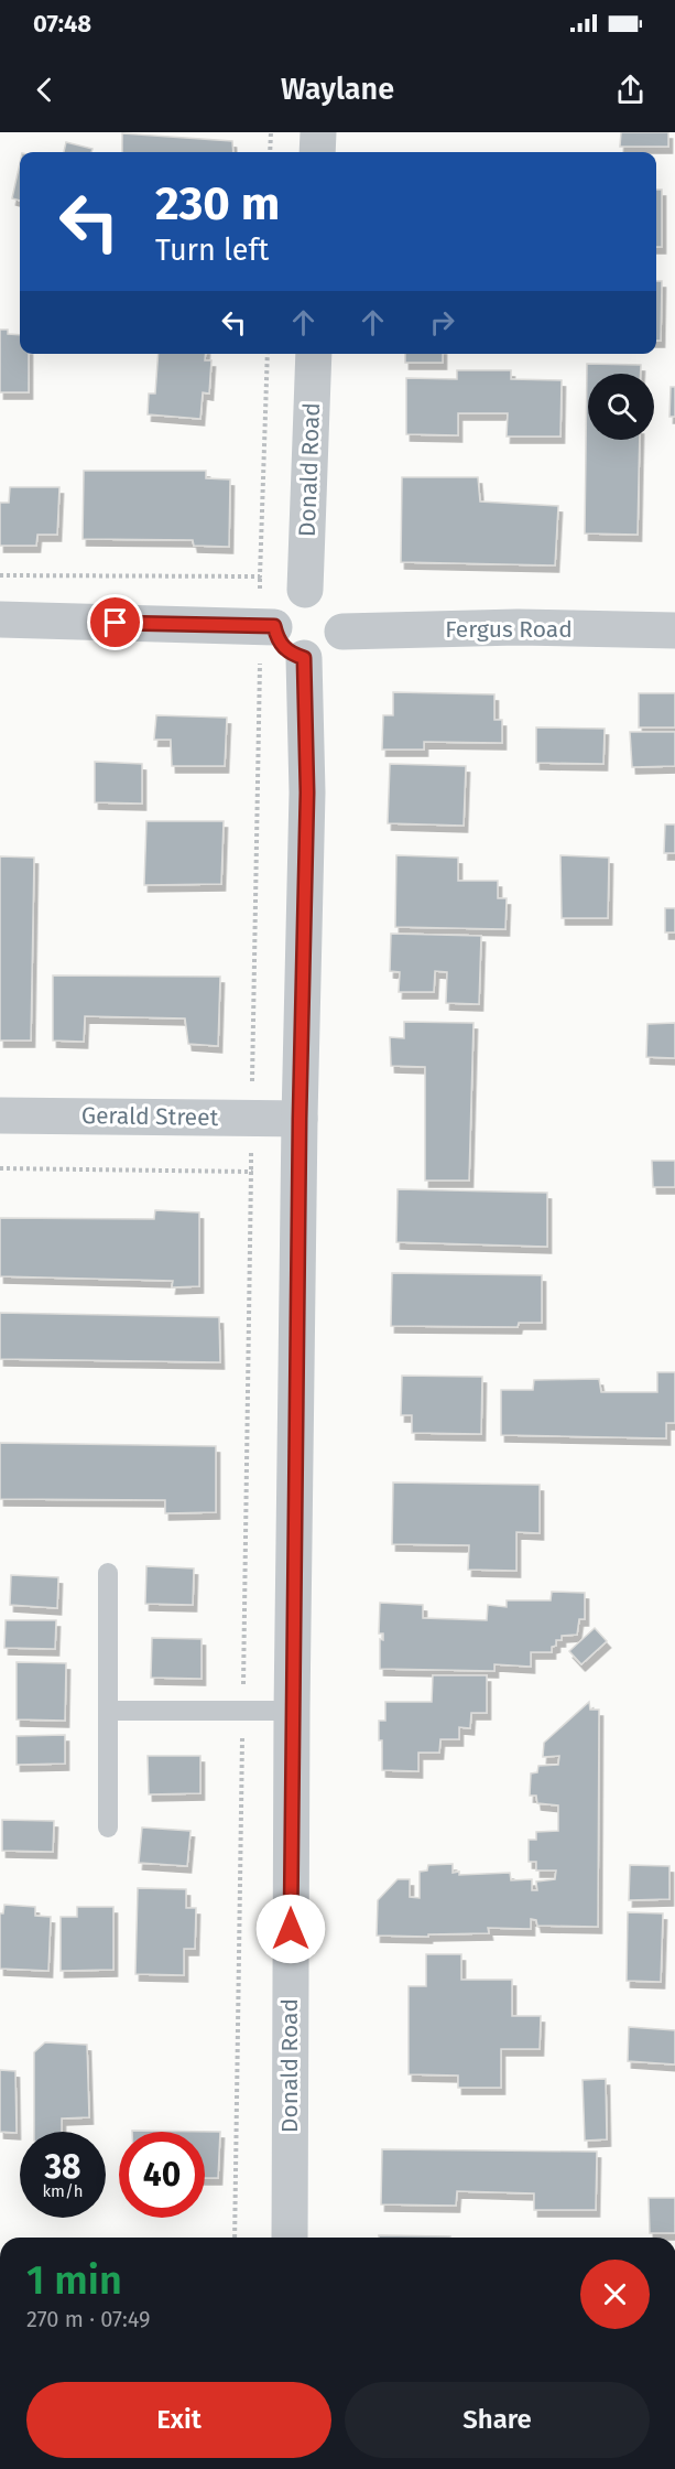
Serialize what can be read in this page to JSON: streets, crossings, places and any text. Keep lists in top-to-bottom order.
{
  "streets": {
    "street": ["Donald Road", "Fergus Road", "Gerald Street"]
  },
  "crossings": [
    ["Donald Road", "Fergus Road"],
    ["Donald Road", "Gerald Street"]
  ],
  "page": {
    "status": "07:48",
    "header": "Waylane",
    "turn": ["230 m", "Turn left"],
    "speed": "38 km/h",
    "limit": "40",
    "heading": ["1 min", "270 m · 07:49"],
    "buttons": ["Exit", "Share"]
  }
}
